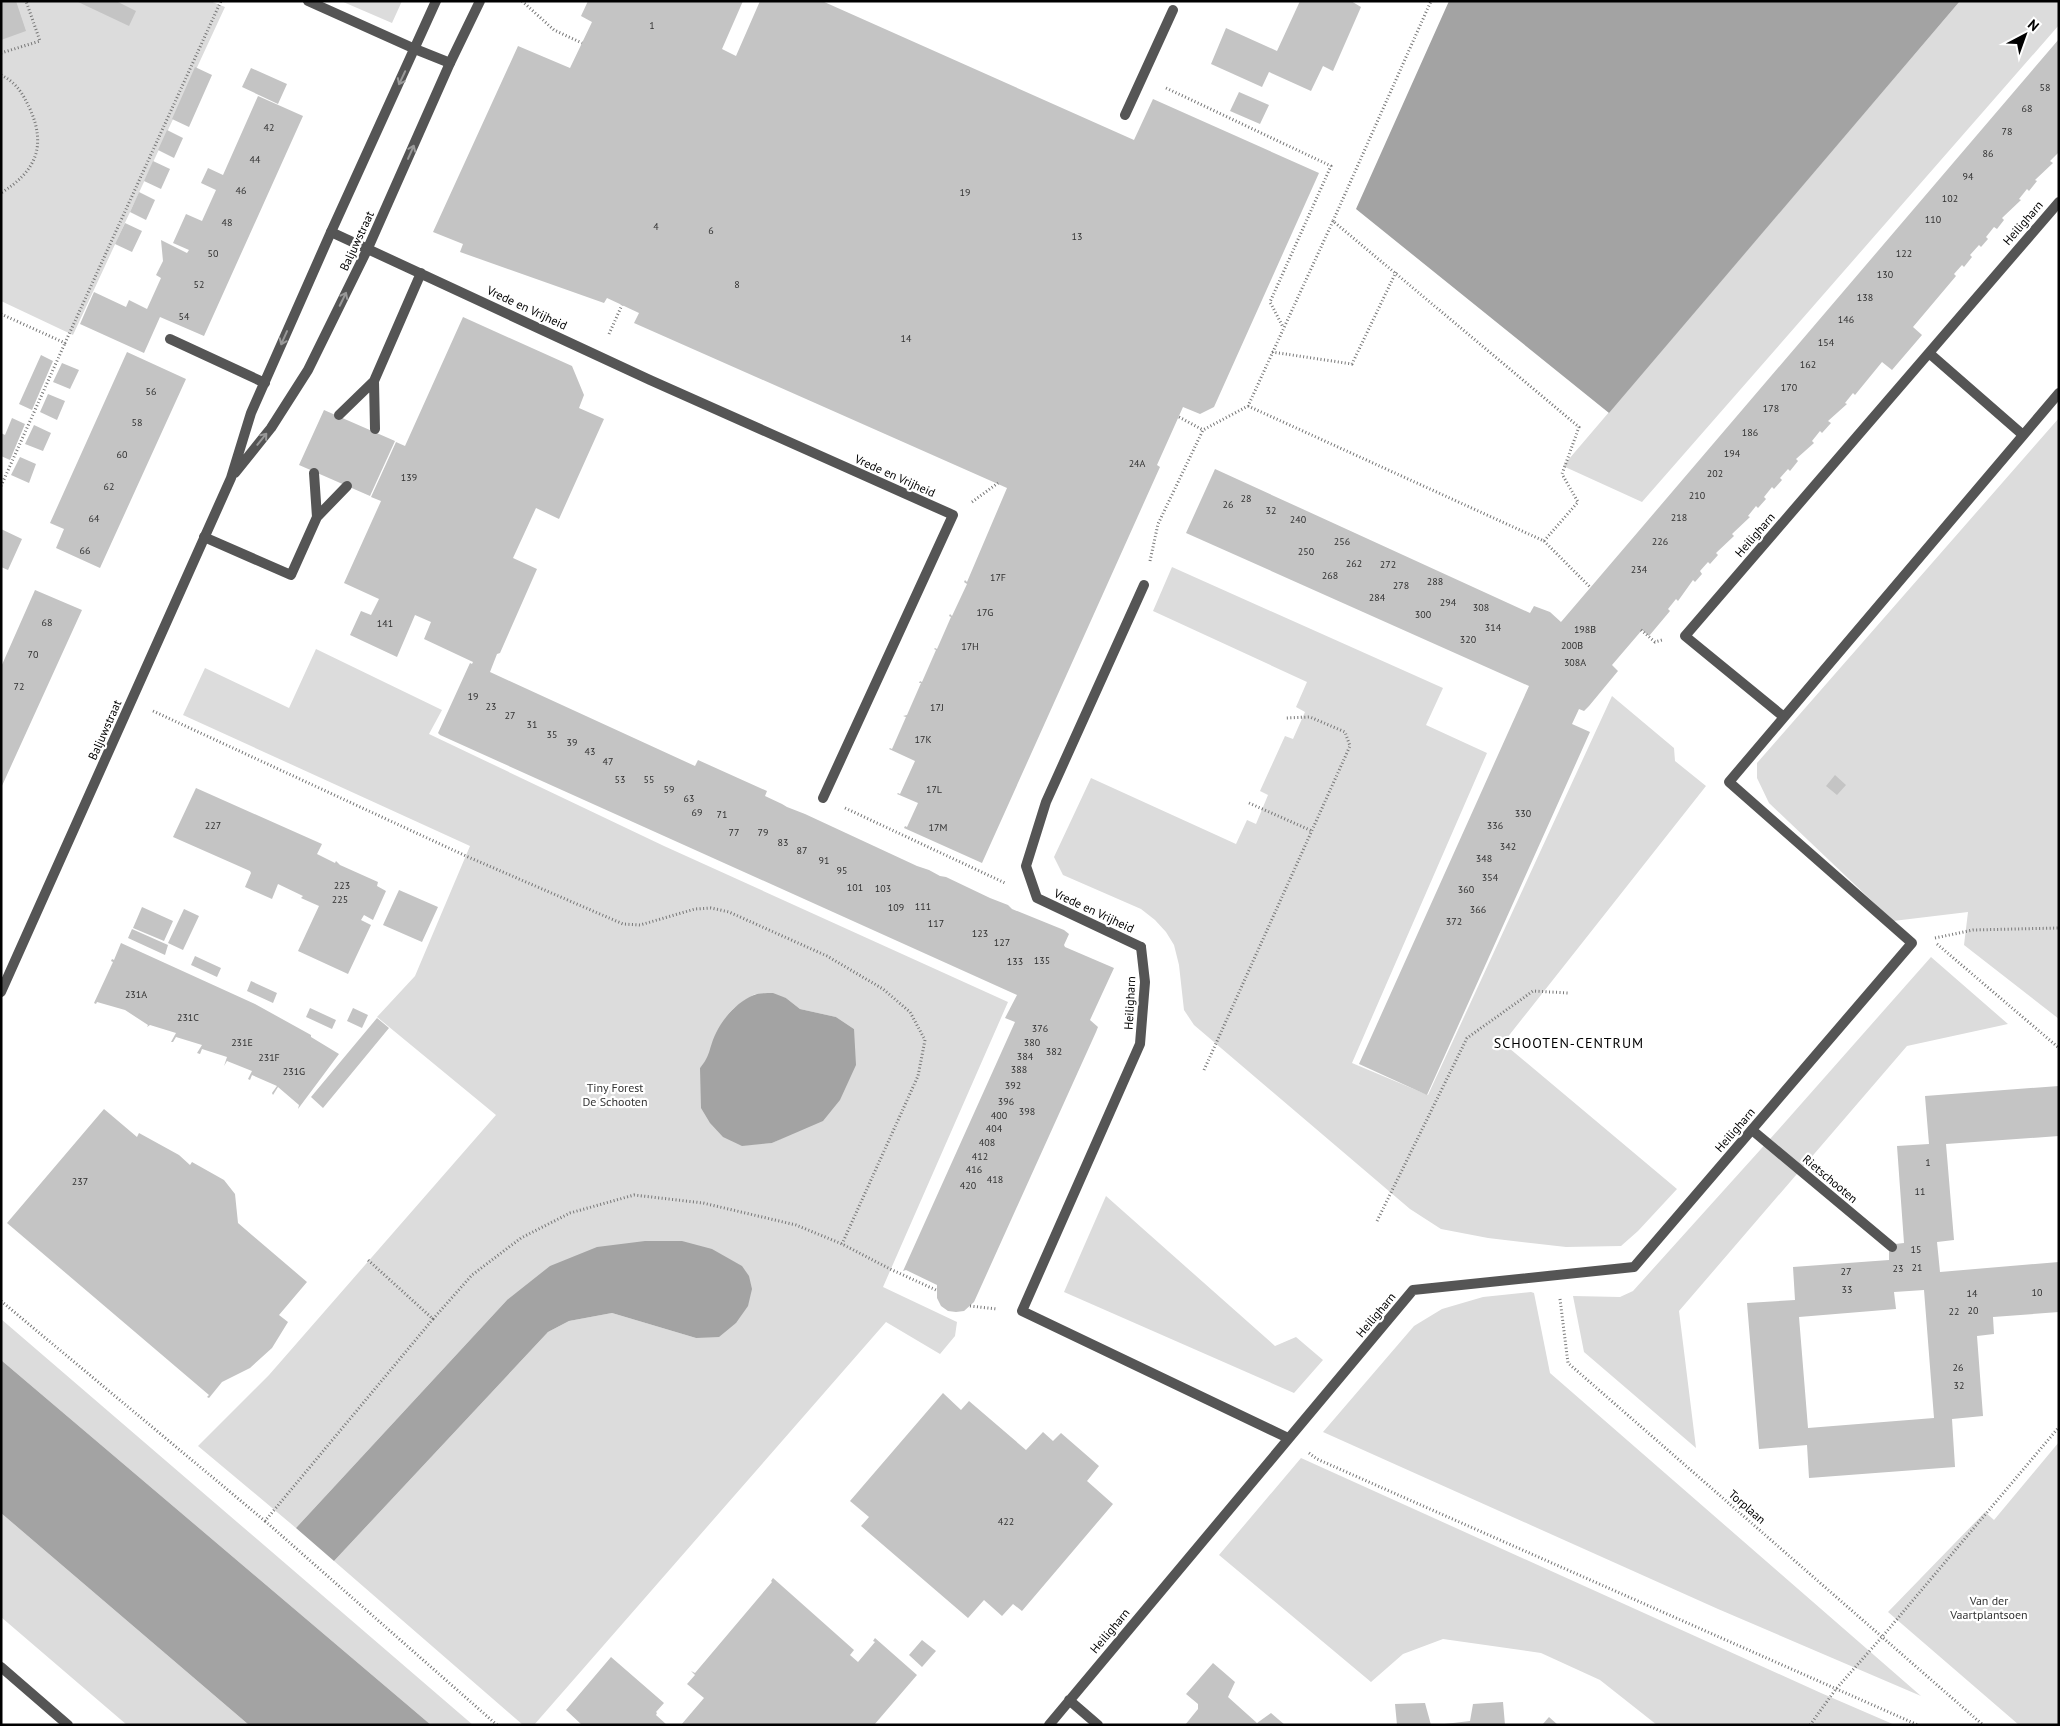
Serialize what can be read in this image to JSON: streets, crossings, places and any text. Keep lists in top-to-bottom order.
{
  "streets": {
    "street": [
      "Heiligharn",
      "Baljuwstraat",
      "Vrede en Vrijheid",
      "Rietschooten"
    ],
    "path": ["Torplaan"]
  },
  "crossings": [
    ["Heiligharn", "Vrede en Vrijheid"],
    ["Heiligharn", "Rietschooten"],
    ["Heiligharn", "Torplaan"],
    ["Baljuwstraat", "Vrede en Vrijheid"]
  ],
  "districts": ["SCHOOTEN-CENTRUM"],
  "parks": ["Tiny Forest De Schooten", "Van der Vaartplantsoen"],
  "house_numbers": [
    "1",
    "58",
    "68",
    "42",
    "78",
    "86",
    "44",
    "94",
    "46",
    "19",
    "102",
    "110",
    "48",
    "4",
    "6",
    "13",
    "50",
    "122",
    "130",
    "52",
    "8",
    "138",
    "54",
    "146",
    "14",
    "154",
    "162",
    "170",
    "56",
    "178",
    "58",
    "186",
    "194",
    "60",
    "24A",
    "202",
    "139",
    "62",
    "210",
    "28",
    "26",
    "32",
    "218",
    "64",
    "240",
    "256",
    "226",
    "66",
    "250",
    "262",
    "272",
    "234",
    "268",
    "17F",
    "288",
    "278",
    "284",
    "294",
    "308",
    "17G",
    "300",
    "68",
    "141",
    "314",
    "198B",
    "320",
    "200B",
    "17H",
    "70",
    "308A",
    "72",
    "19",
    "23",
    "17J",
    "27",
    "31",
    "35",
    "17K",
    "39",
    "43",
    "47",
    "53",
    "55",
    "59",
    "17L",
    "63",
    "69",
    "330",
    "71",
    "227",
    "336",
    "17M",
    "77",
    "79",
    "83",
    "342",
    "87",
    "348",
    "91",
    "95",
    "354",
    "223",
    "101",
    "103",
    "360",
    "225",
    "111",
    "109",
    "366",
    "372",
    "117",
    "123",
    "127",
    "135",
    "133",
    "231A",
    "231C",
    "376",
    "231E",
    "380",
    "382",
    "384",
    "231F",
    "388",
    "231G",
    "392",
    "396",
    "398",
    "400",
    "404",
    "408",
    "412",
    "1",
    "416",
    "418",
    "237",
    "420",
    "11",
    "15",
    "21",
    "23",
    "27",
    "33",
    "10",
    "14",
    "20",
    "22",
    "26",
    "32",
    "422"
  ],
  "north": "top right"
}
